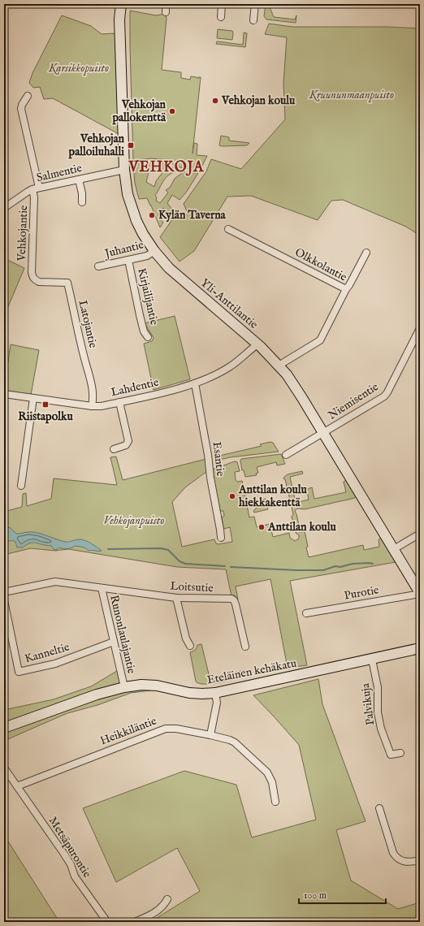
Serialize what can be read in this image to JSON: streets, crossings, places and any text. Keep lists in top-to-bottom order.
{
  "streets": {
    "street": [
      "Salmentie",
      "Vehkojantie",
      "Juhantie",
      "Olkkolantie",
      "Kirjailijantie",
      "Yli-Anttilantie",
      "Latojantie",
      "Lahdentie",
      "Niemisentie",
      "Esantie",
      "Loitsutie",
      "Purotie",
      "Runonlaulajantie",
      "Kanneltie",
      "Eteläinen kehäkatu",
      "Palvikuja",
      "Heikkiläntie",
      "Metsäpurontie"
    ]
  },
  "crossings": [
    ["Salmentie", "Vehkojantie"],
    ["Salmentie", "Yli-Anttilantie"],
    ["Vehkojantie", "Latojantie"],
    ["Juhantie", "Kirjailijantie"],
    ["Juhantie", "Yli-Anttilantie"],
    ["Olkkolantie", "Yli-Anttilantie"],
    ["Yli-Anttilantie", "Lahdentie"],
    ["Yli-Anttilantie", "Niemisentie"],
    ["Yli-Anttilantie", "Purotie"],
    ["Latojantie", "Lahdentie"],
    ["Lahdentie", "Esantie"],
    ["Loitsutie", "Runonlaulajantie"],
    ["Runonlaulajantie", "Kanneltie"],
    ["Runonlaulajantie", "Eteläinen kehäkatu"],
    ["Eteläinen kehäkatu", "Palvikuja"],
    ["Heikkiläntie", "Metsäpurontie"]
  ],
  "districts": ["VEHKOJA"],
  "parks": ["Karsikkopuisto", "Kruununmaanpuisto", "Vehkojanpuisto"],
  "places": {
    "other": [
      "Vehkojan koulu",
      "Vehkojan pallokenttä",
      "Kylän Taverna",
      "Anttilan koulu hiekkakenttä",
      "Anttilan koulu"
    ],
    "transit": ["Vehkojan palloiluhalli", "Riistapolku"]
  },
  "scale_bar": "100 m"
}
